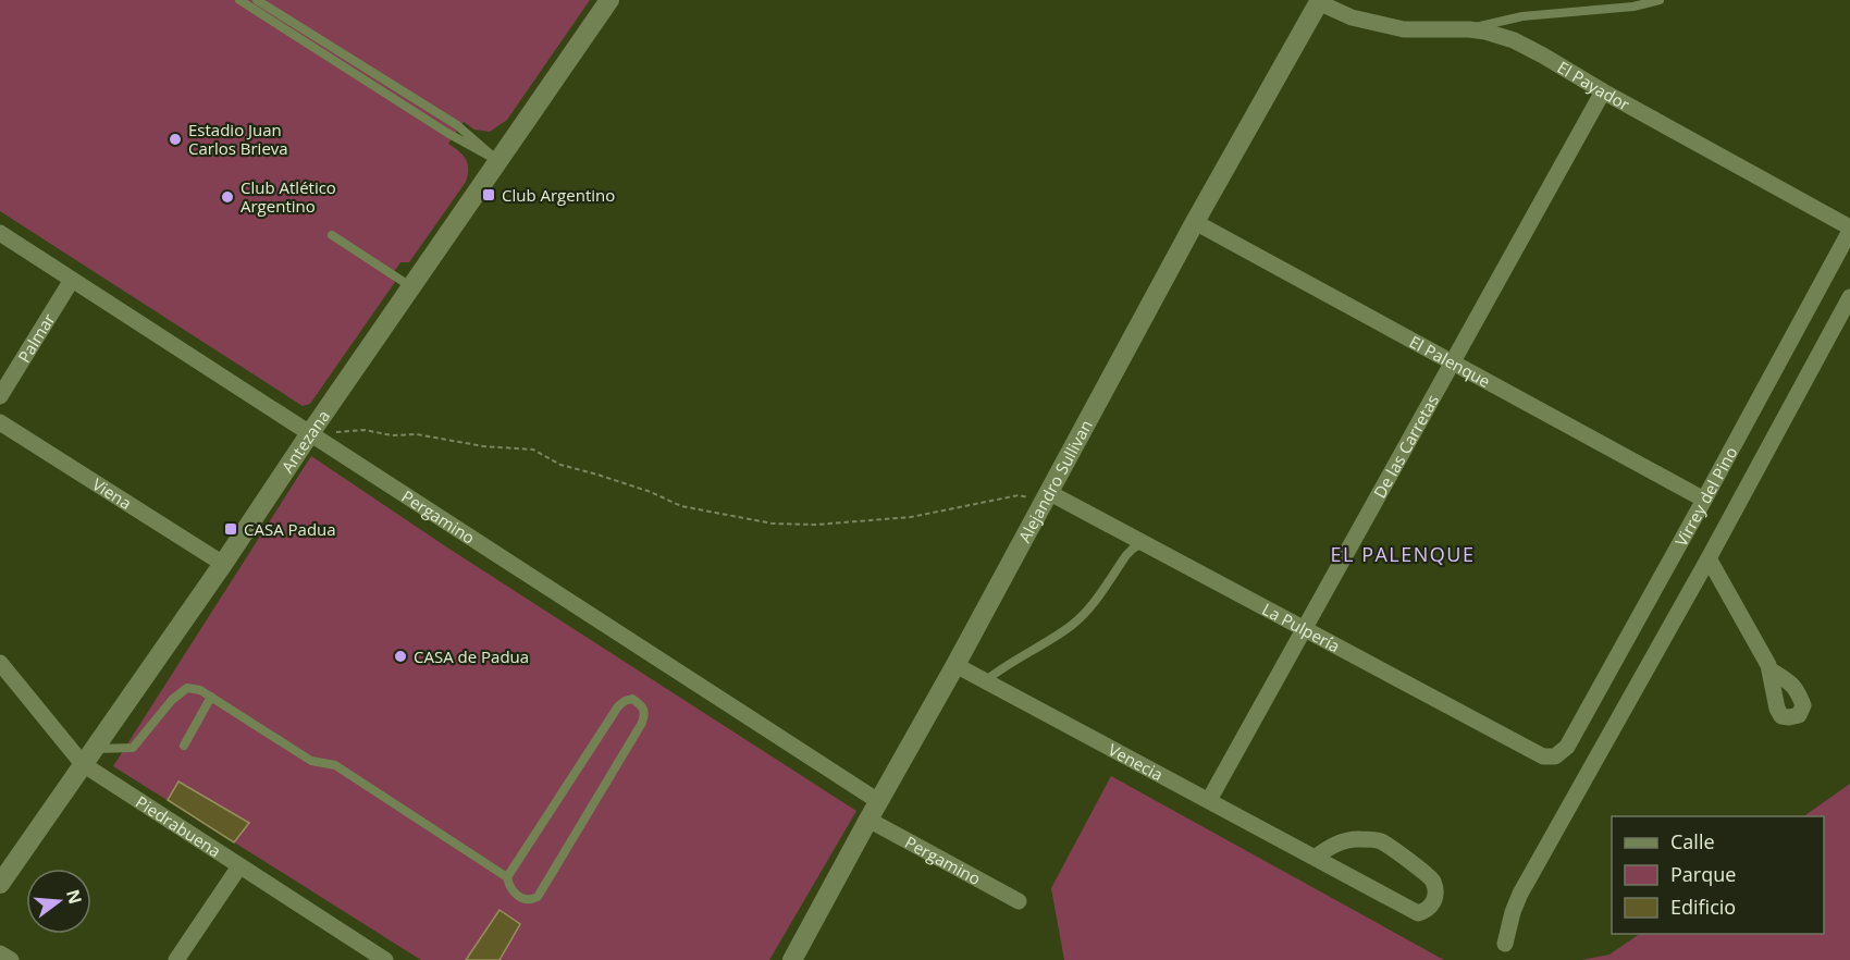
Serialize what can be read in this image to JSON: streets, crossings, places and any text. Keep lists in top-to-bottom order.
{
  "streets": {
    "street": [
      "El Payador",
      "Palmar",
      "El Palenque",
      "Antezana",
      "De las Carretas",
      "Alejandro Sullivan",
      "Viena",
      "Virrey del Pino",
      "Pergamino",
      "La Pulpería",
      "Venecia",
      "Piedrabuena"
    ]
  },
  "crossings": [
    ["El Payador", "De las Carretas"],
    ["El Payador", "Alejandro Sullivan"],
    ["El Payador", "Virrey del Pino"],
    ["Palmar", "Pergamino"],
    ["El Palenque", "De las Carretas"],
    ["El Palenque", "Alejandro Sullivan"],
    ["El Palenque", "Virrey del Pino"],
    ["Antezana", "Viena"],
    ["Antezana", "Pergamino"],
    ["Antezana", "Piedrabuena"],
    ["De las Carretas", "La Pulpería"],
    ["De las Carretas", "Venecia"],
    ["Alejandro Sullivan", "Pergamino"],
    ["Alejandro Sullivan", "La Pulpería"],
    ["Alejandro Sullivan", "Venecia"],
    ["Virrey del Pino", "La Pulpería"]
  ],
  "districts": ["EL PALENQUE"],
  "places": {
    "other": ["Estadio Juan Carlos Brieva", "Club Atlético Argentino", "CASA de Padua"],
    "transit": ["Club Argentino", "CASA Padua"]
  },
  "legend": ["Calle", "Parque", "Edificio"],
  "north": "right"
}
